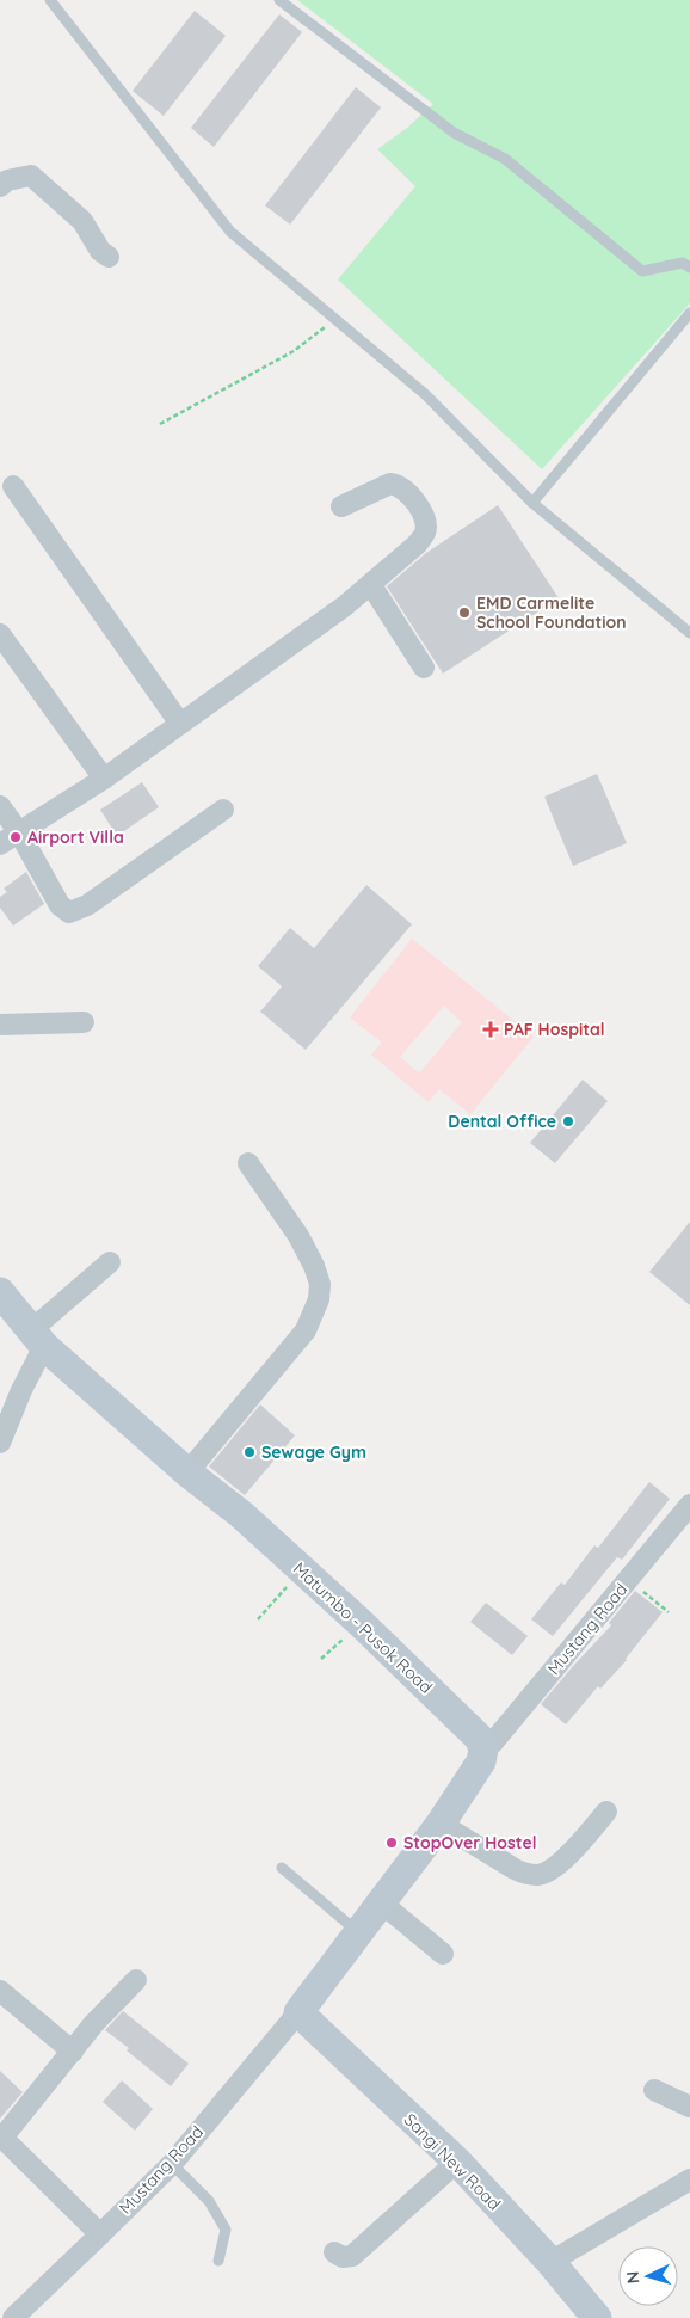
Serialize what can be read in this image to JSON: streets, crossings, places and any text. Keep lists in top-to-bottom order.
{
  "streets": {
    "street": ["Matumbo - Pusok Road", "Mustang Road", "Sangi New Road"]
  },
  "crossings": [
    ["Matumbo - Pusok Road", "Mustang Road"],
    ["Mustang Road", "Sangi New Road"]
  ],
  "places": {
    "other": [
      "EMD Carmelite School Foundation",
      "Airport Villa",
      "Dental Office",
      "Sewage Gym",
      "StopOver Hostel"
    ],
    "health": ["PAF Hospital"]
  },
  "north": "left"
}
